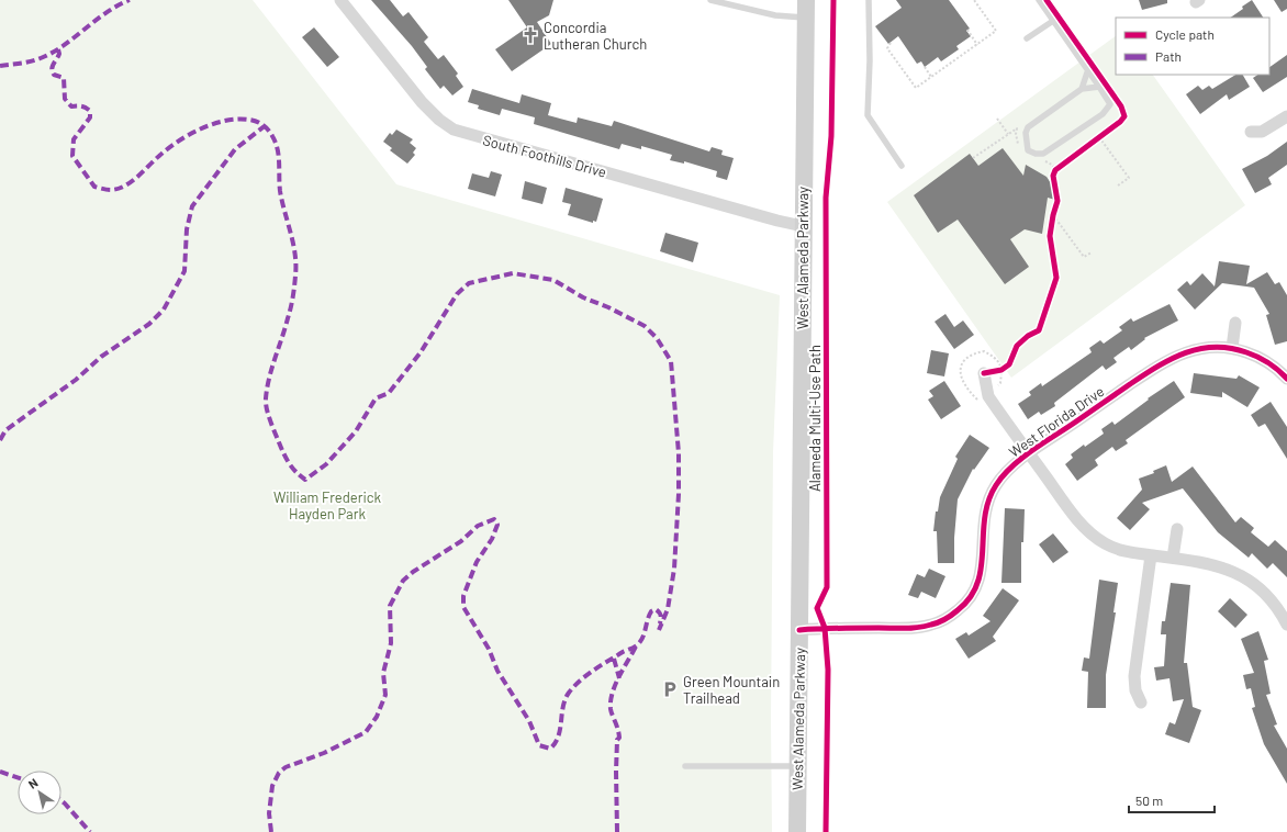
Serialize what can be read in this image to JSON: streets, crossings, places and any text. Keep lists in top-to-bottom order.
{
  "streets": {
    "main road": ["West Alameda Parkway"],
    "street": ["South Foothills Drive", "West Florida Drive"],
    "cycle path": ["Alameda Multi-Use Path"]
  },
  "crossings": [
    ["South Foothills Drive", "West Alameda Parkway"],
    ["West Alameda Parkway", "West Florida Drive"]
  ],
  "parks": ["William Frederick Hayden Park"],
  "places": {
    "church": ["Concordia Lutheran Church"],
    "parking": ["Green Mountain Trailhead"]
  },
  "legend": ["Cycle path", "Path"],
  "scale_bar": "50 m",
  "north": "top left"
}
